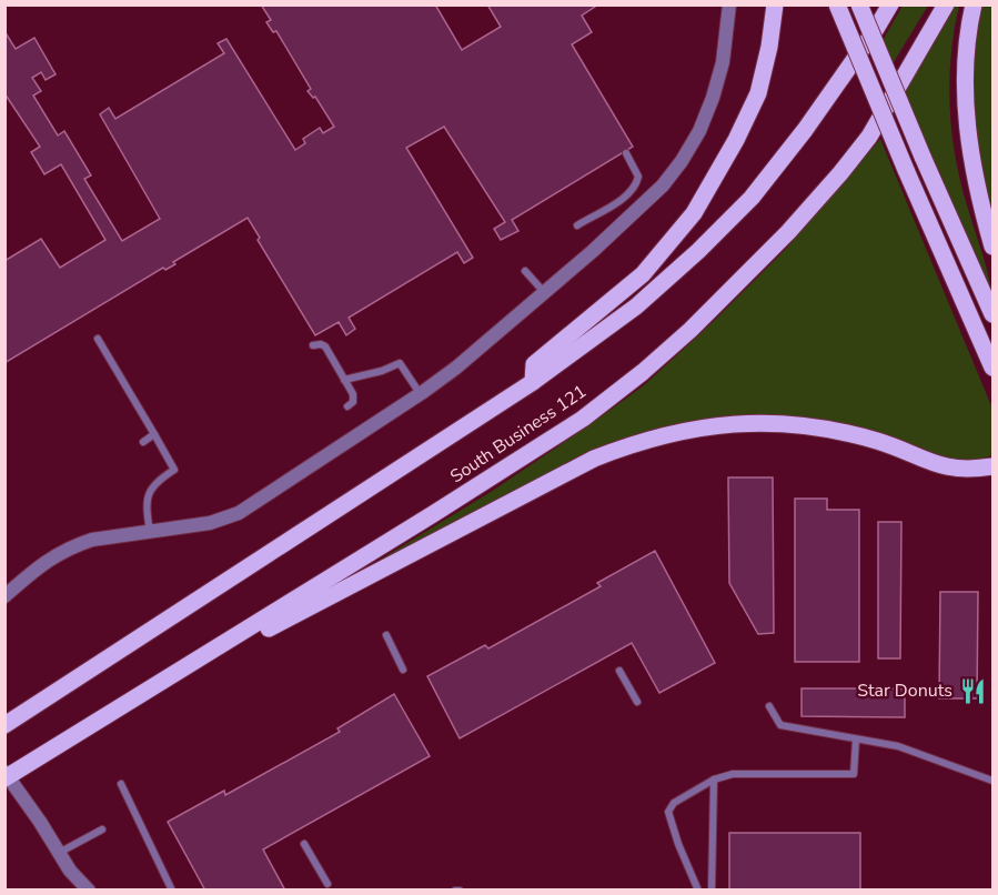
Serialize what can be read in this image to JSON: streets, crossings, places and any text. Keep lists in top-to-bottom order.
{
  "streets": {
    "main road": ["South Business 121"]
  },
  "places": {
    "restaurant": ["Star Donuts"]
  }
}
